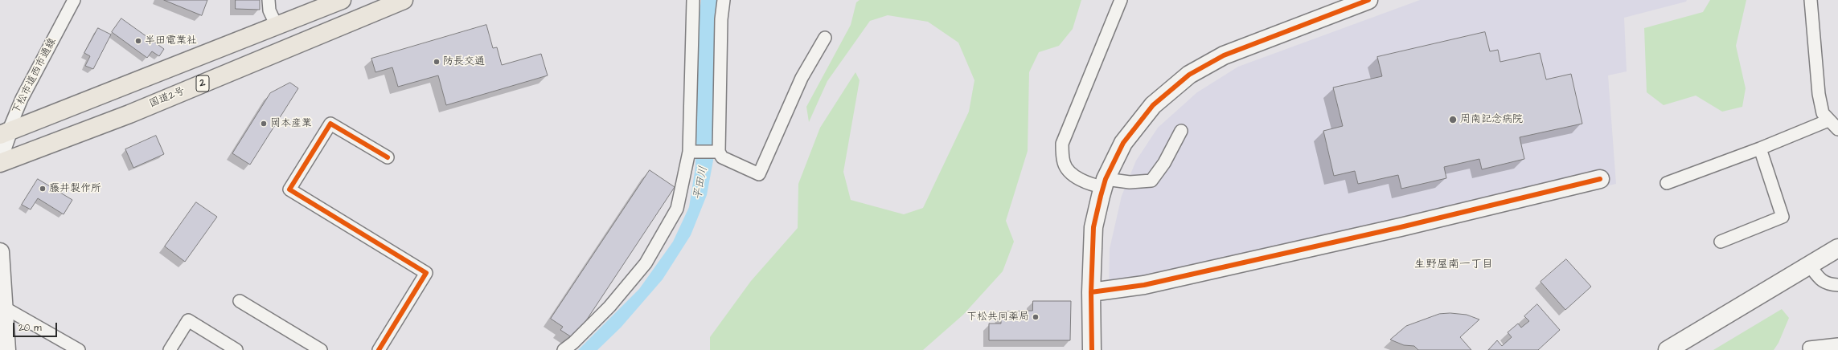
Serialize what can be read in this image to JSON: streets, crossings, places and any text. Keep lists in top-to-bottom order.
{
  "streets": {
    "highway": ["2", "国道2号"],
    "street": ["下松市道西市通線"]
  },
  "districts": ["生野屋南一丁目"],
  "water": ["平田川"],
  "places": [
    "半田電業社",
    "防長交通",
    "周南記念病院",
    "岡本産業",
    "藤井製作所",
    "下松共同薬局"
  ],
  "scale_bar": "20 m"
}
